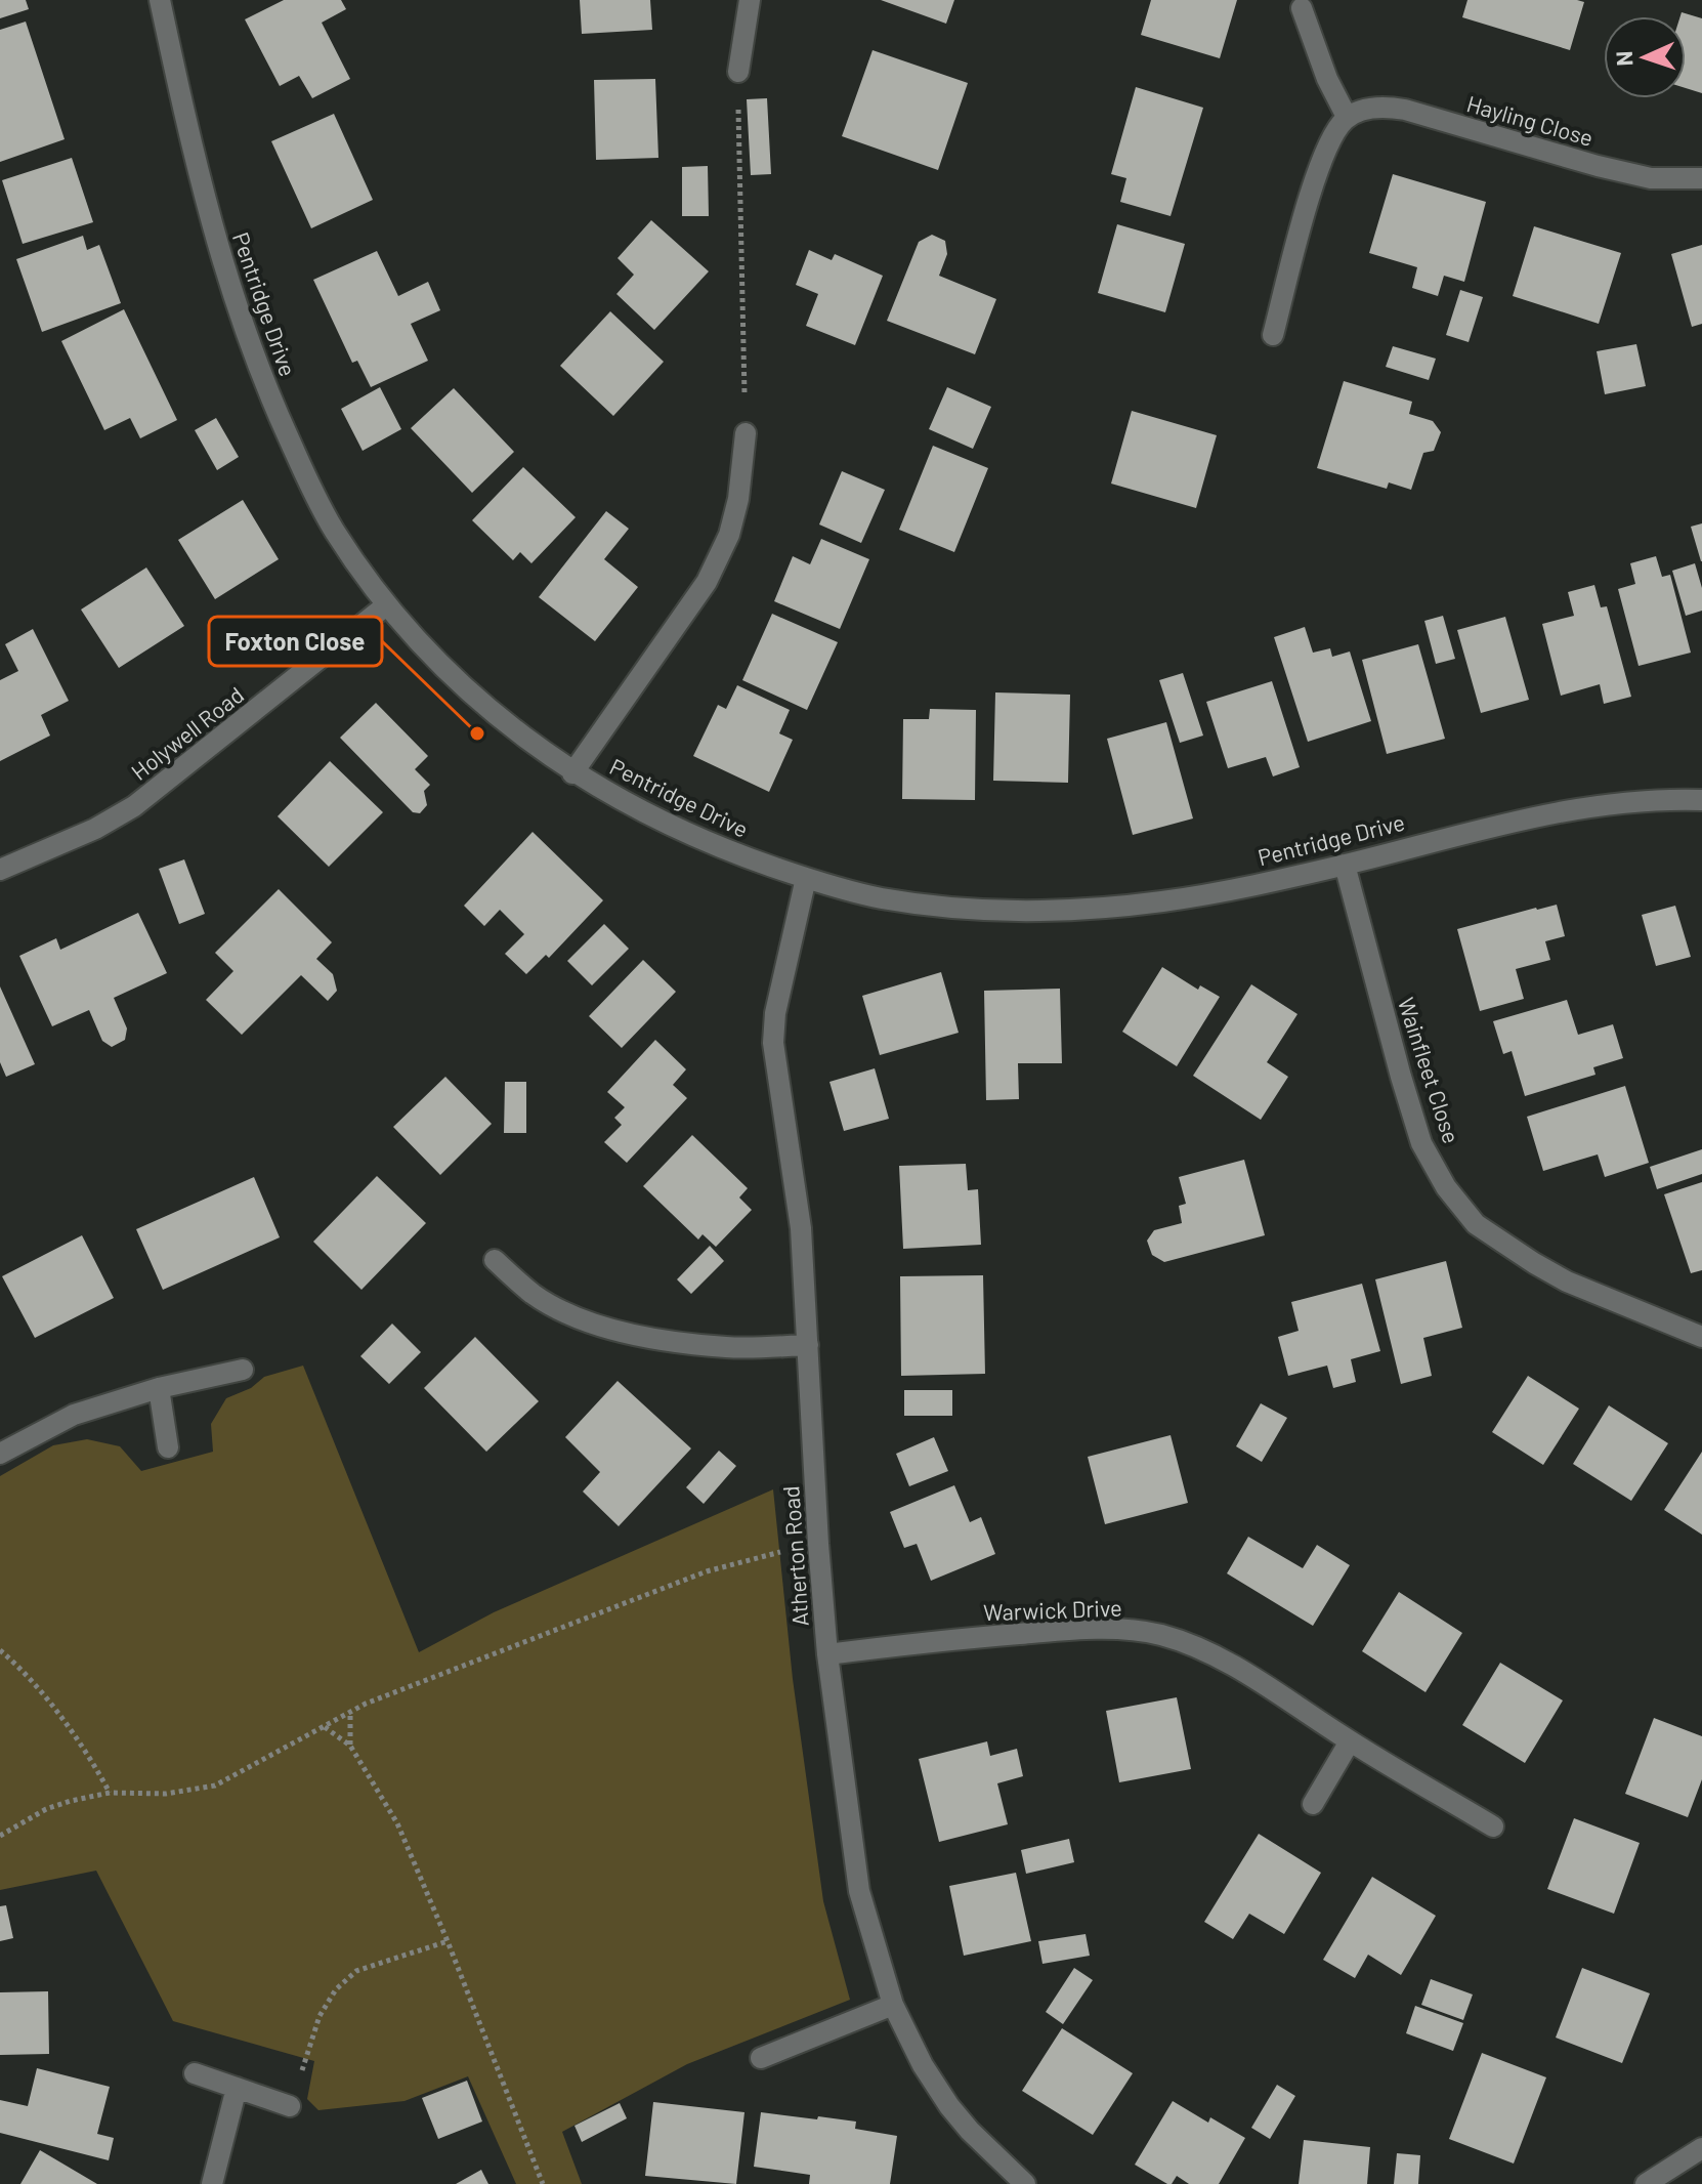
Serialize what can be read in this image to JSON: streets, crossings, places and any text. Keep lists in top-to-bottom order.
{
  "streets": {
    "street": [
      "Hayling Close",
      "Pentridge Drive",
      "Holywell Road",
      "Wainfleet Close",
      "Atherton Road",
      "Warwick Drive"
    ]
  },
  "crossings": [
    ["Pentridge Drive", "Holywell Road"],
    ["Pentridge Drive", "Wainfleet Close"],
    ["Pentridge Drive", "Atherton Road"],
    ["Atherton Road", "Warwick Drive"]
  ],
  "places": ["Foxton Close"],
  "north": "left"
}
